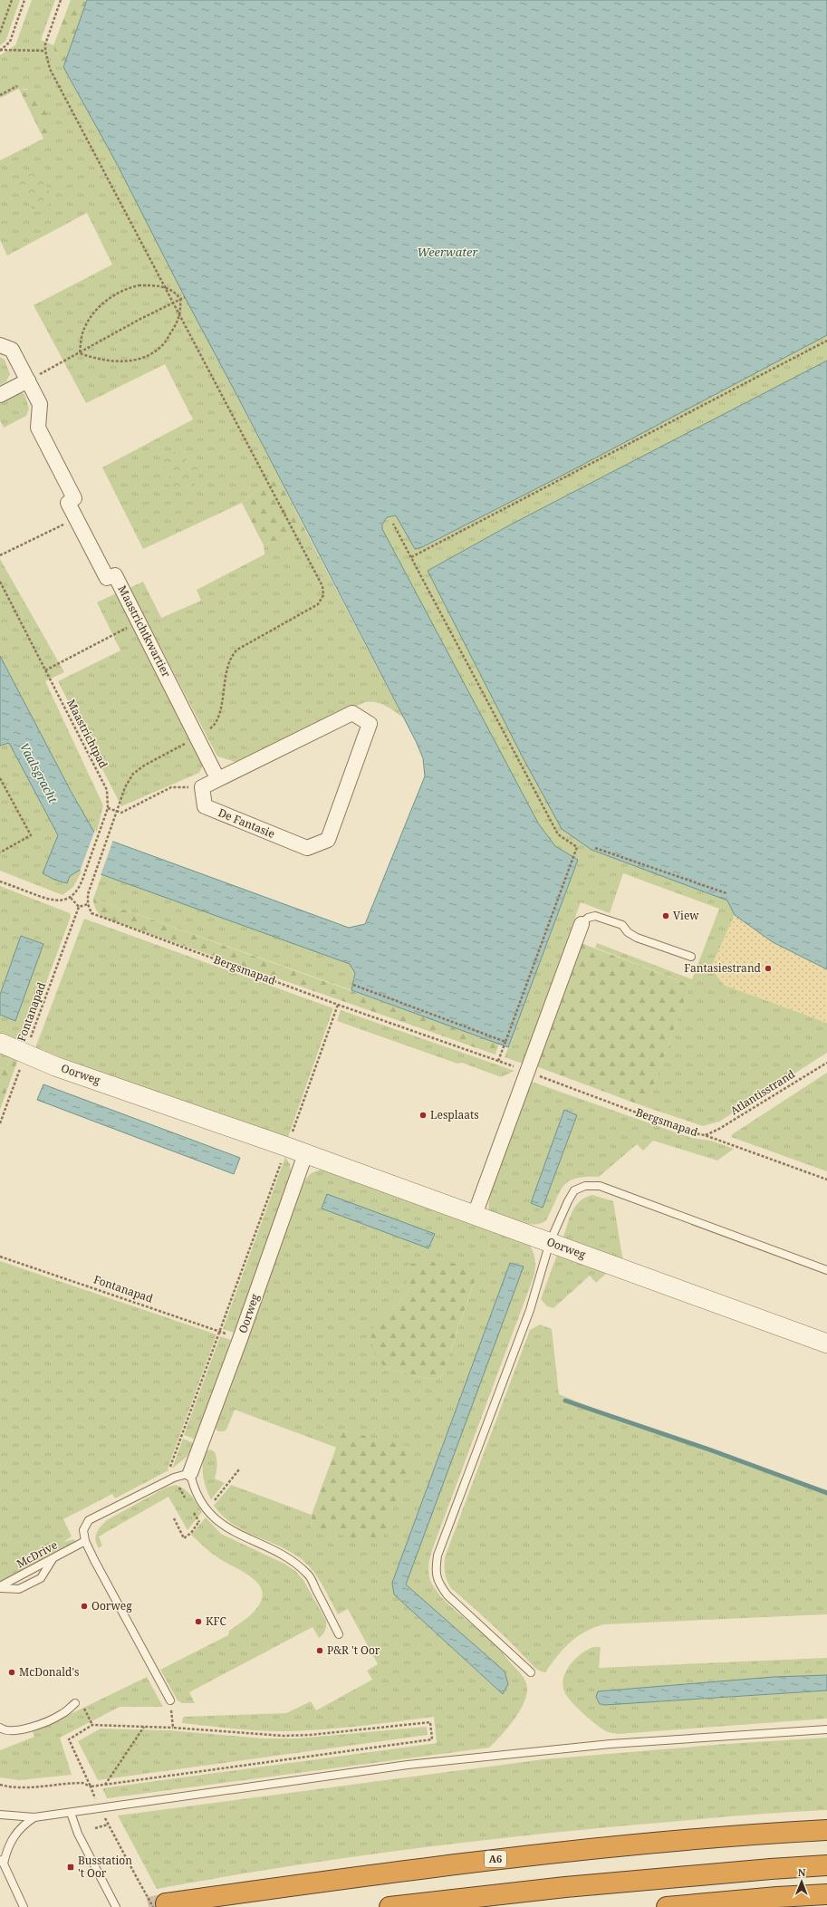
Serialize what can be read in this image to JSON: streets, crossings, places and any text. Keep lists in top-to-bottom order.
{
  "streets": {
    "highway": ["A6"],
    "street": ["Maastrichtkwartier", "De Fantasie", "Oorweg"],
    "lane": ["McDrive"],
    "path": [
      "Maastrichtpad",
      "Bergsmapad",
      "Fontanapad",
      "Atlantisstrand"
    ]
  },
  "crossings": [
    ["Maastrichtkwartier", "De Fantasie"],
    ["Bergsmapad", "Atlantisstrand"],
    ["Fontanapad", "Oorweg"]
  ],
  "water": ["Weerwater", "Vaalsgracht"],
  "places": {
    "other": [
      "View",
      "Fantasiestrand",
      "Lesplaats",
      "Oorweg",
      "KFC",
      "P&R 't Oor",
      "McDonald's"
    ],
    "transit": ["Busstation 't Oor"]
  },
  "north": "top"
}
